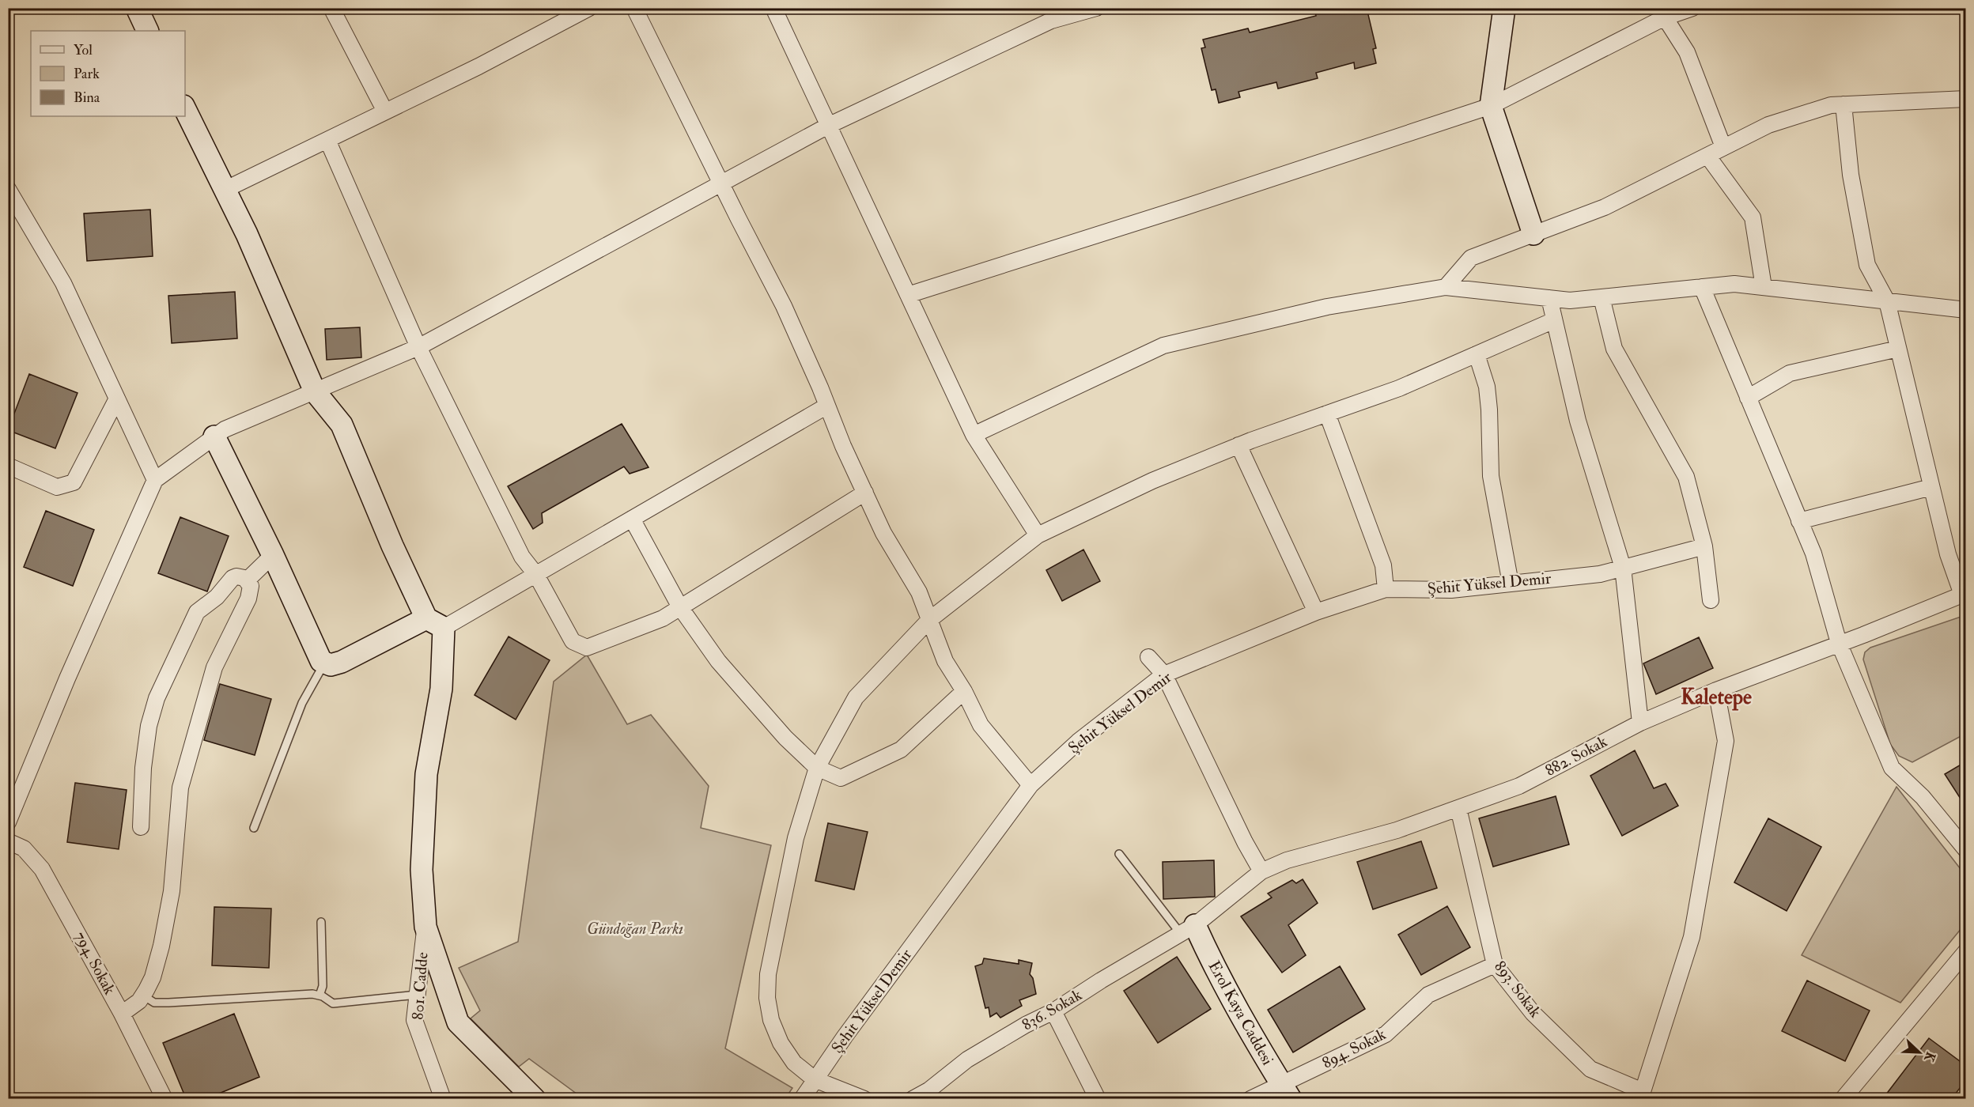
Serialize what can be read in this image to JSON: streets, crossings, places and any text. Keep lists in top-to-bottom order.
{
  "streets": {
    "street": [
      "Şehit Yüksel Demir",
      "882. Sokak",
      "794. Sokak",
      "801. Cadde",
      "893. Sokak",
      "836. Sokak",
      "Erol Kaya Caddesi",
      "894. Sokak"
    ]
  },
  "crossings": [
    ["882. Sokak", "893. Sokak"],
    ["882. Sokak", "836. Sokak"],
    ["882. Sokak", "Erol Kaya Caddesi"],
    ["893. Sokak", "894. Sokak"],
    ["836. Sokak", "Erol Kaya Caddesi"],
    ["Erol Kaya Caddesi", "894. Sokak"]
  ],
  "districts": ["Kaletepe"],
  "parks": ["Gündoğan Parkı"],
  "legend": ["Yol", "Park", "Bina"],
  "north": "bottom right"
}
